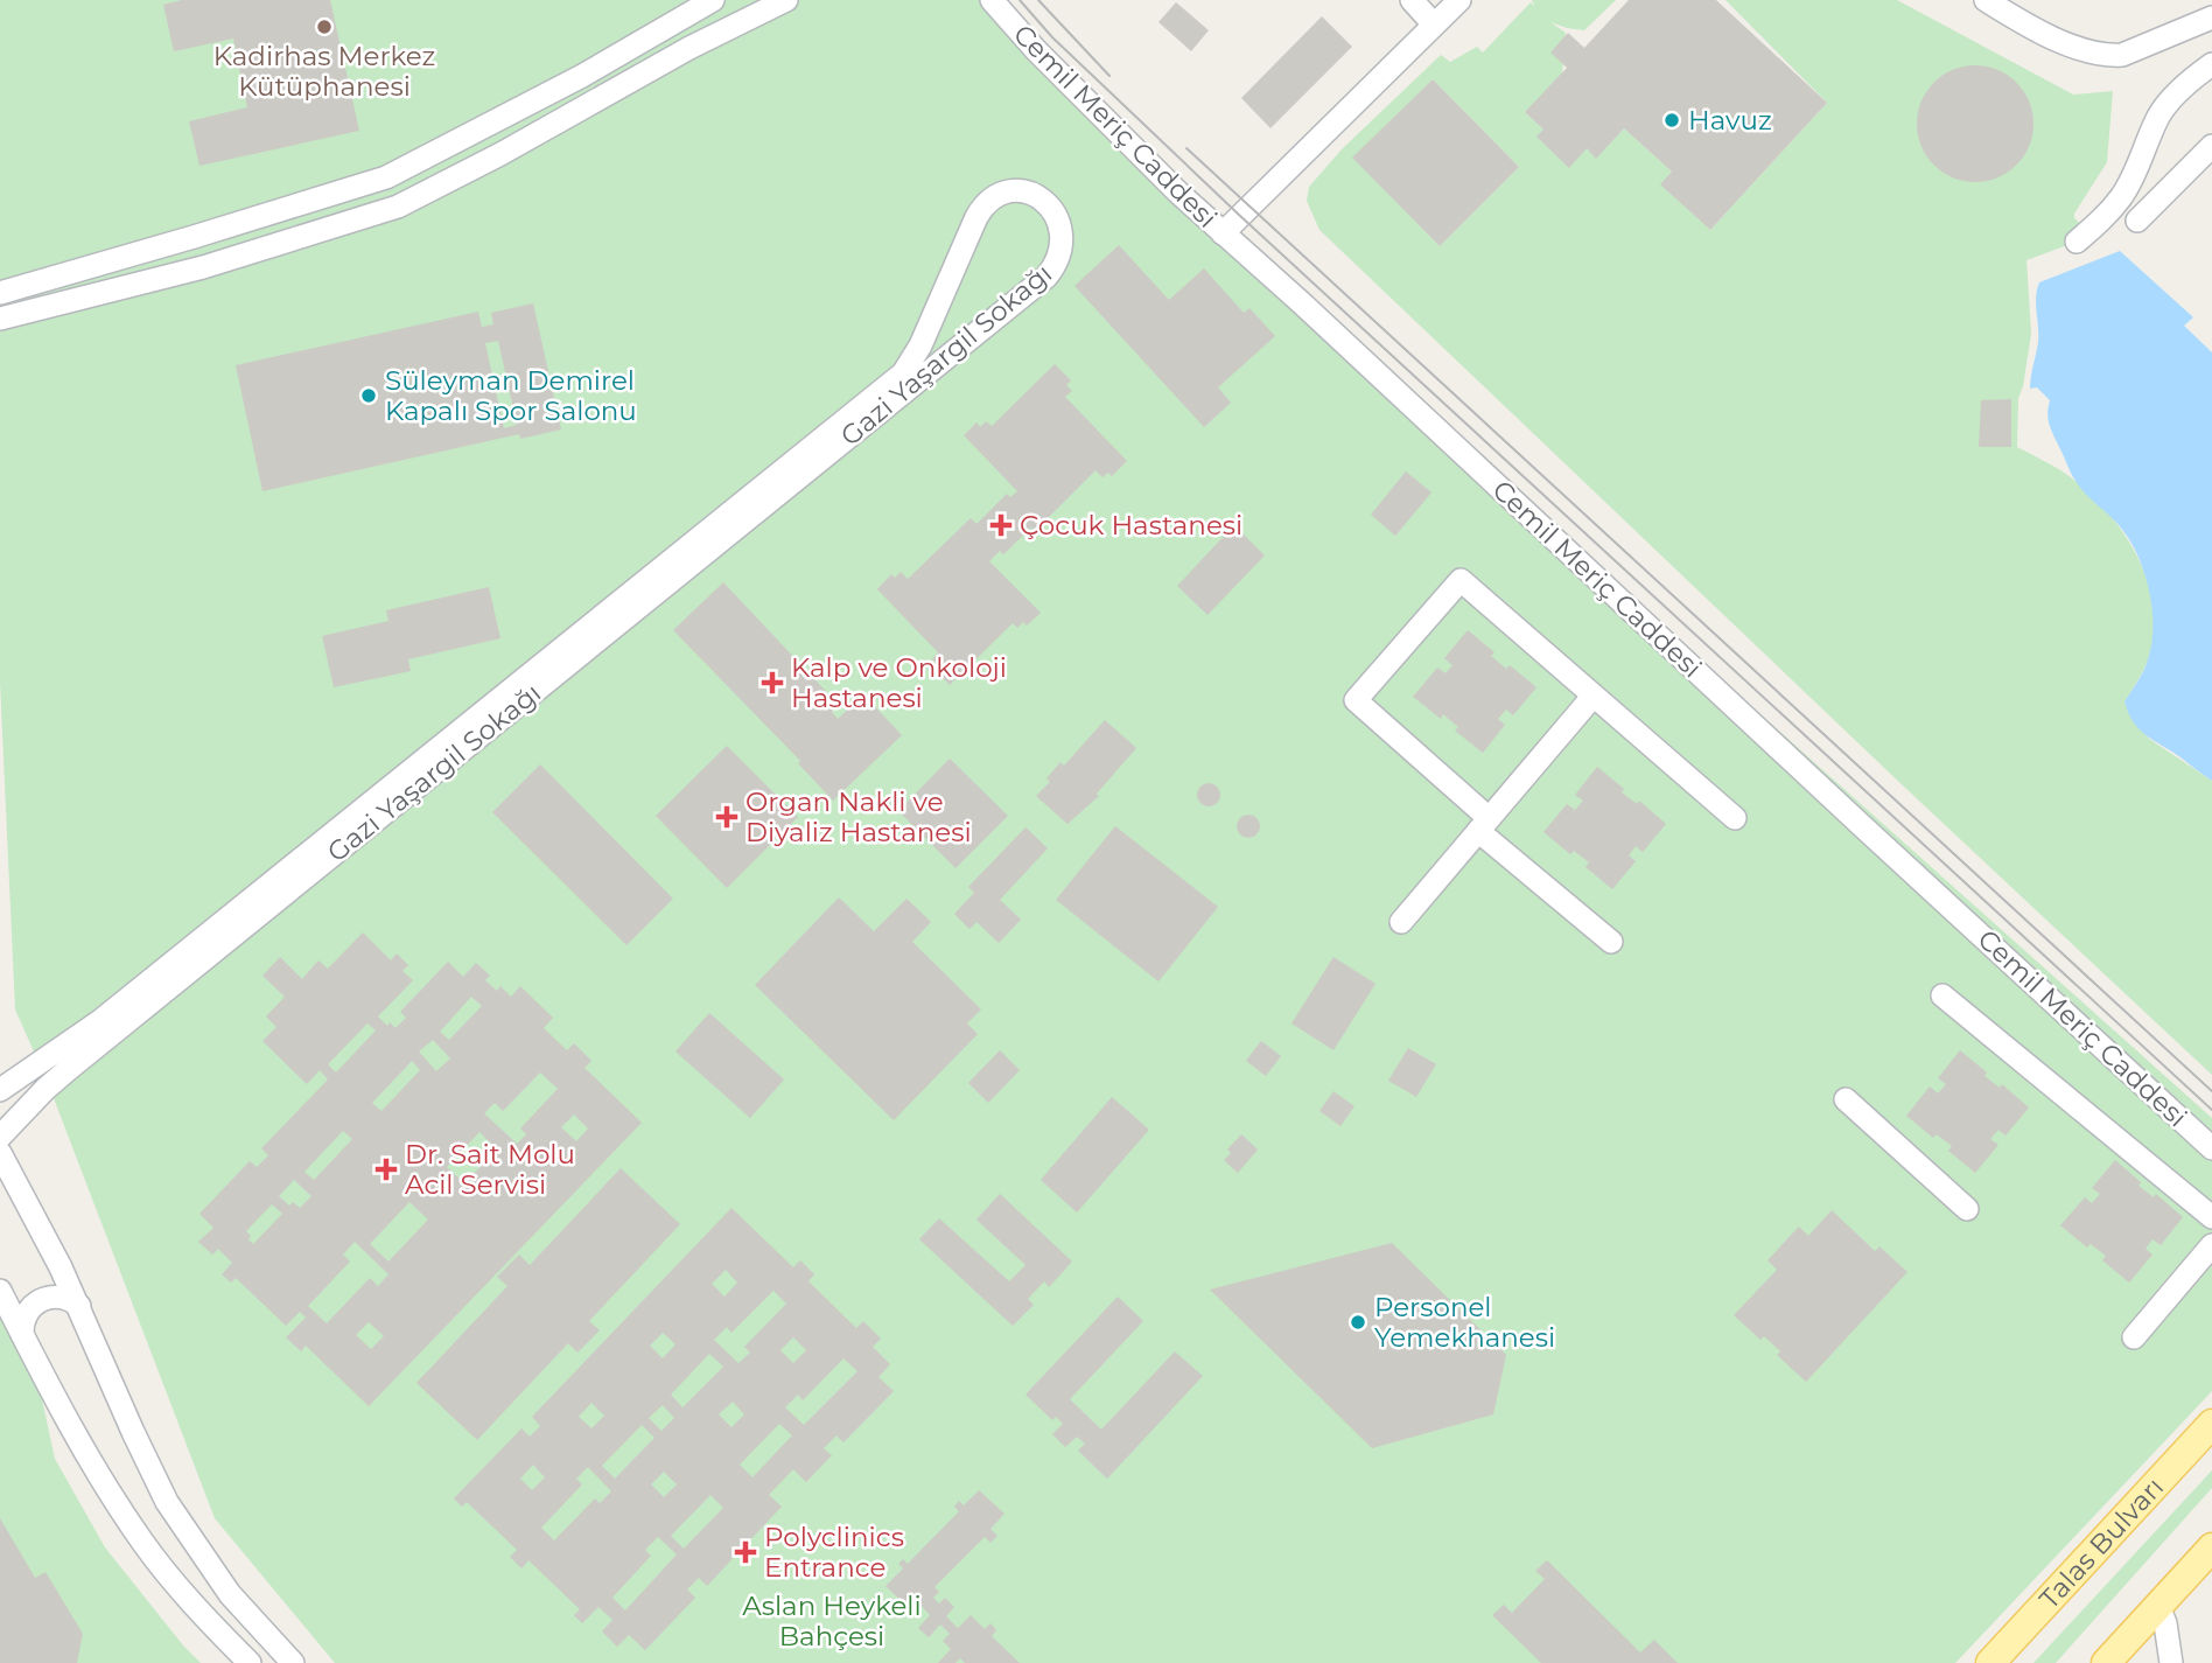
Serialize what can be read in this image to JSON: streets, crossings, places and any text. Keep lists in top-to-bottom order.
{
  "streets": {
    "main road": ["Talas Bulvarı"],
    "street": ["Cemil Meriç Caddesi", "Gazi Yaşargil Sokağı"]
  },
  "parks": ["Aslan Heykeli Bahçesi"],
  "places": {
    "other": [
      "Kadirhas Merkez Kütüphanesi",
      "Havuz",
      "Süleyman Demirel Kapalı Spor Salonu",
      "Personel Yemekhanesi"
    ],
    "health": [
      "Çocuk Hastanesi",
      "Kalp ve Onkoloji Hastanesi",
      "Organ Nakli ve Diyaliz Hastanesi",
      "Dr. Sait Molu Acil Servisi",
      "Polyclinics Entrance"
    ]
  }
}
